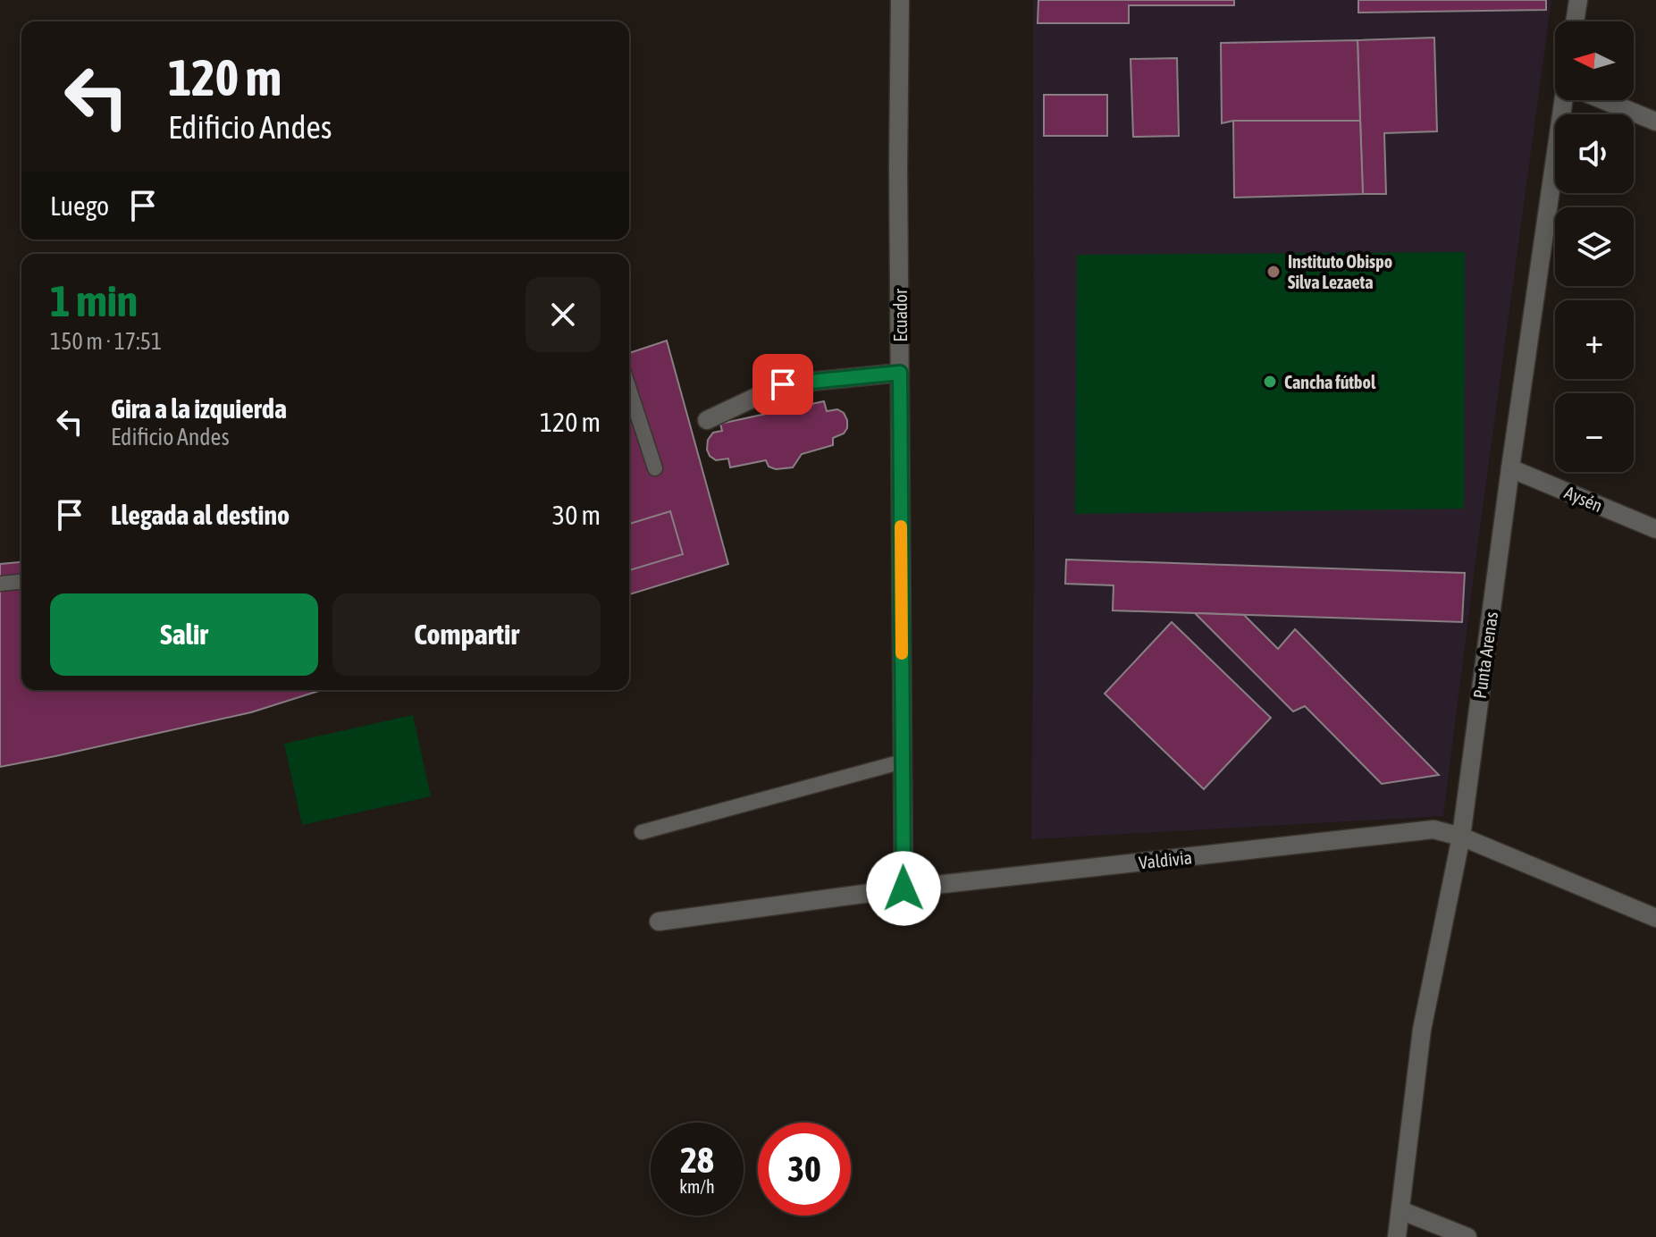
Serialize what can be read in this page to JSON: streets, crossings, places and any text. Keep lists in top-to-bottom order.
{
  "streets": {
    "street": [
      "Ecuador",
      "Aysén",
      "Punta Arenas",
      "Valdivia"
    ]
  },
  "crossings": [
    ["Ecuador", "Valdivia"],
    ["Aysén", "Punta Arenas"],
    ["Punta Arenas", "Valdivia"]
  ],
  "places": ["Instituto Obispo Silva Lezaeta", "Cancha fútbol"],
  "north": "left",
  "page": {
    "map_buttons": ["+", "−"],
    "turn": ["120 m", "Edificio Andes"],
    "then": "Luego",
    "heading": ["1 min", "150 m · 17:51"],
    "list": [
      {
        "name": "Gira a la izquierda",
        "note": "Edificio Andes",
        "value": "120 m"
      },
      {
        "name": "Llegada al destino",
        "value": "30 m"
      }
    ],
    "buttons": ["Salir", "Compartir"],
    "speed": "28 km/h",
    "limit": "30"
  }
}
